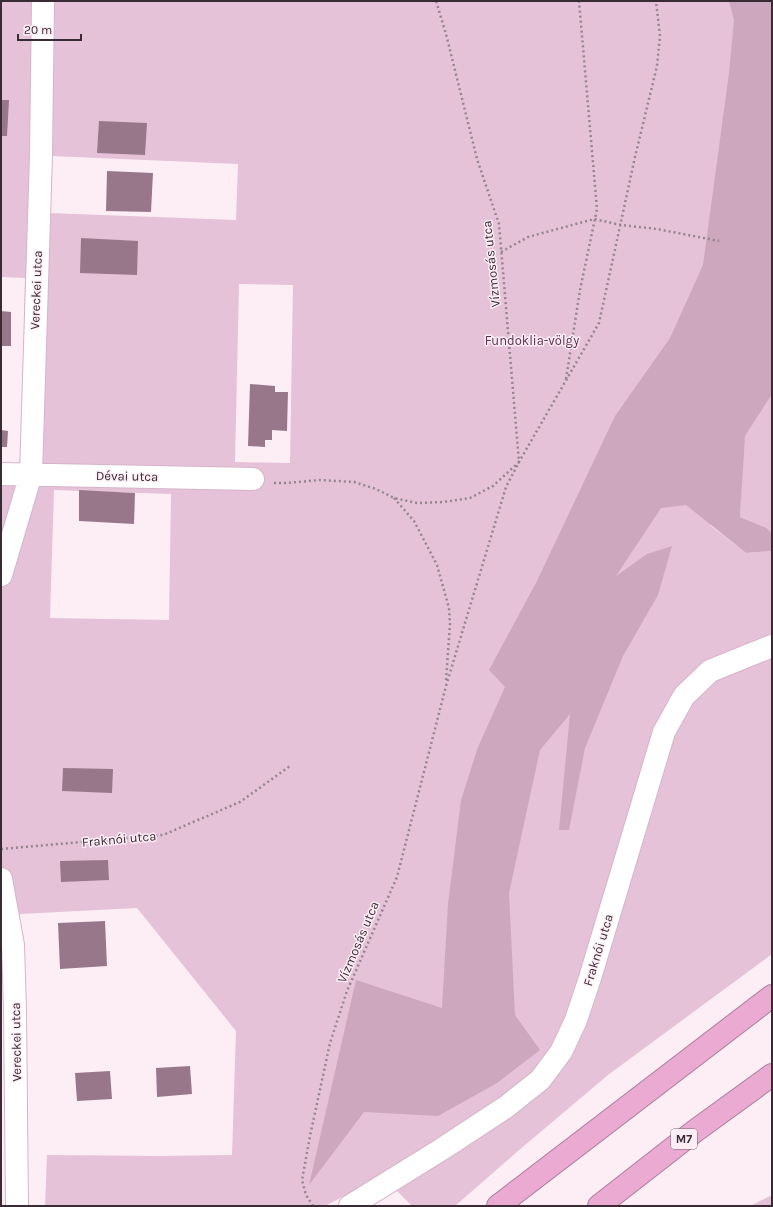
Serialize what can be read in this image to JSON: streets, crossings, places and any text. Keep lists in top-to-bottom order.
{
  "streets": {
    "highway": ["M7"],
    "street": ["Vereckei utca", "Dévai utca", "Fraknói utca"],
    "path": ["Vízmosás utca"]
  },
  "crossings": [
    ["Vereckei utca", "Dévai utca"]
  ],
  "parks": ["Fundoklia-völgy"],
  "scale_bar": "20 m"
}
